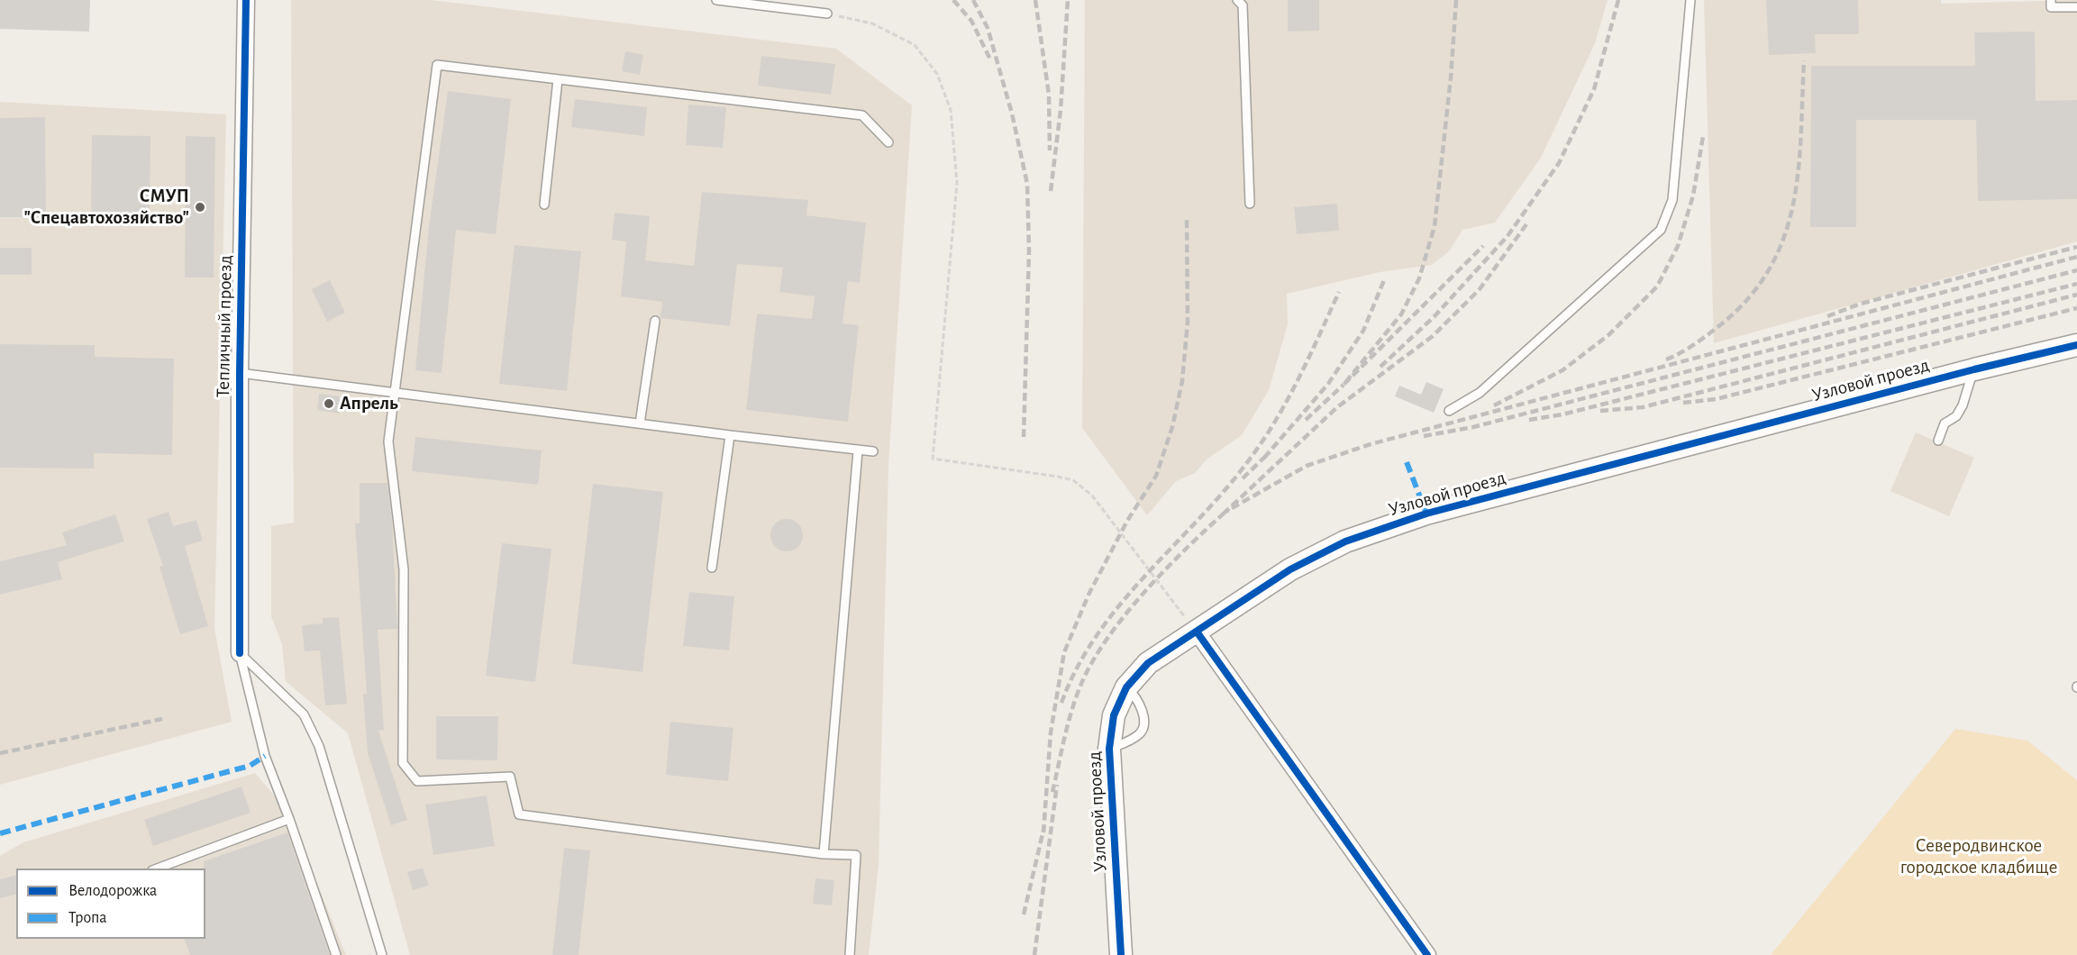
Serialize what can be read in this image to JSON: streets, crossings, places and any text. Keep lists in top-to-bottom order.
{
  "streets": {
    "street": ["Тепличный проезд", "Узловой проезд"]
  },
  "parks": ["Северодвинское городское кладбище"],
  "places": ["СМУП \"Спецавтохозяйство\"", "Апрель"],
  "legend": ["Велодорожка", "Тропа"]
}
